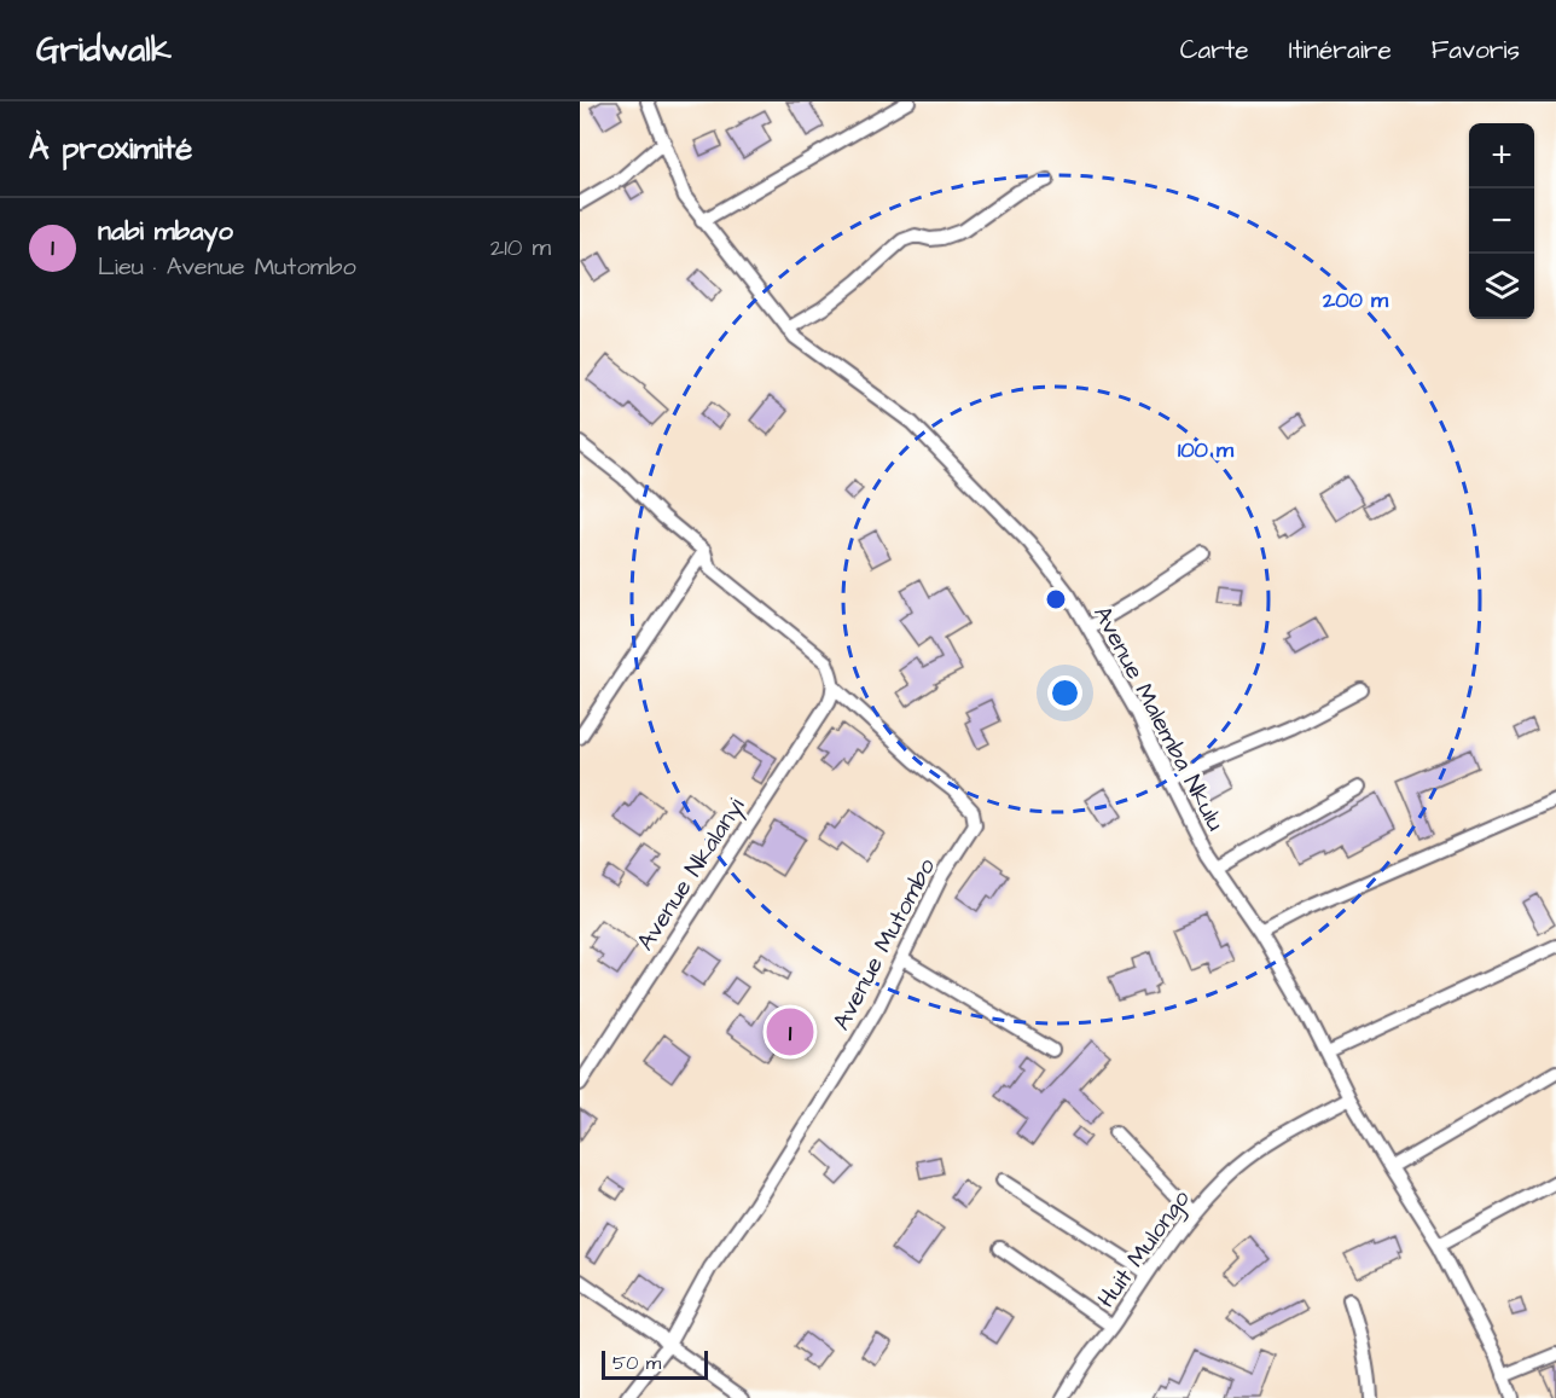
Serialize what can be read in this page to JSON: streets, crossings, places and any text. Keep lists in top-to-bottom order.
{
  "streets": {
    "street": [
      "Avenue Malemba Nkulu",
      "Avenue Nkalanyi",
      "Avenue Mutombo",
      "Huit Mulongo"
    ]
  },
  "crossings": [
    ["Avenue Malemba Nkulu", "Huit Mulongo"],
    ["Avenue Nkalanyi", "Avenue Mutombo"]
  ],
  "scale_bar": "50 m",
  "page": {
    "header": "Gridwalk",
    "nav": ["Carte", "Itinéraire", "Favoris"],
    "heading": "À proximité",
    "map_buttons": ["+", "−"],
    "list": [
      {
        "mark": "1",
        "name": "nabi mbayo",
        "note": "Lieu · Avenue Mutombo",
        "value": "210 m"
      }
    ],
    "pins": "1",
    "scale": "50 m"
  },
  "rings": ["200 m", "100 m"]
}
